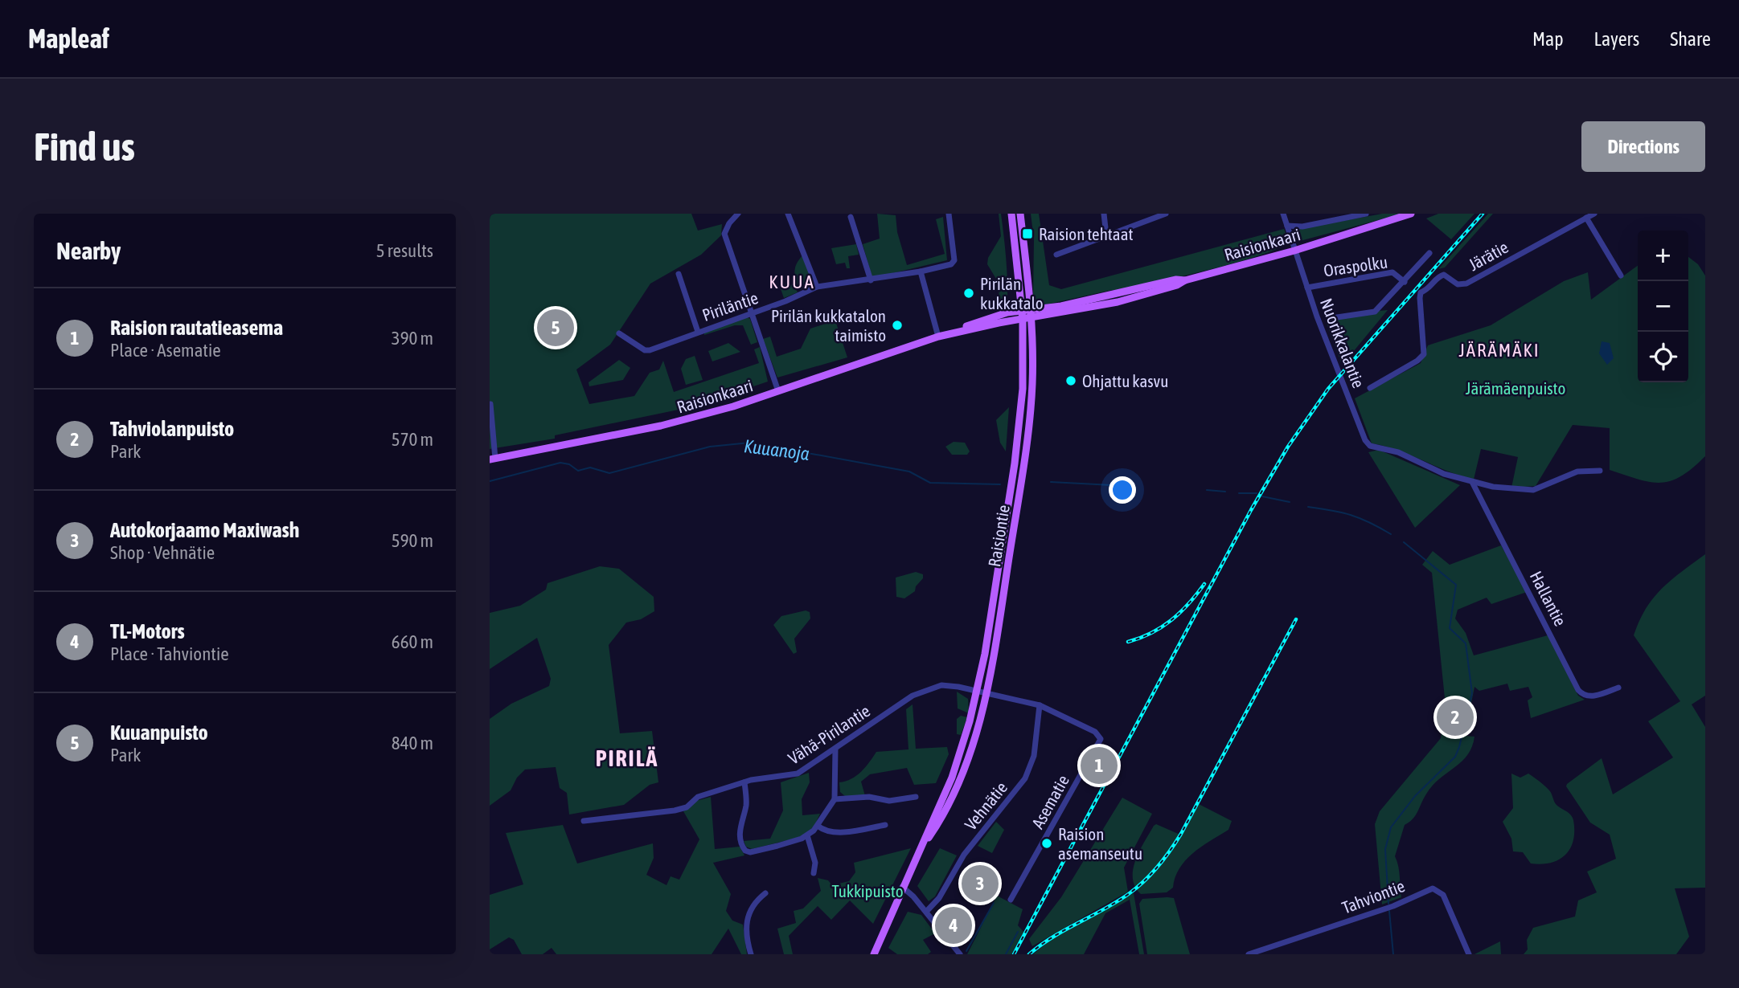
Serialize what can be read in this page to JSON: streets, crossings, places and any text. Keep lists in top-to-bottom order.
{
  "streets": {
    "main road": ["Raisionkaari", "Raisiontie"],
    "street": [
      "Järätie",
      "Oraspolku",
      "Piriläntie",
      "Nuorikkalantie",
      "Hallantie",
      "Vähä-Pirilantie",
      "Asematie",
      "Vehnätie",
      "Tahviontie"
    ]
  },
  "crossings": [
    ["Raisionkaari", "Nuorikkalantie"],
    ["Raisionkaari", "Raisiontie"],
    ["Oraspolku", "Nuorikkalantie"],
    ["Nuorikkalantie", "Hallantie"],
    ["Raisiontie", "Vähä-Pirilantie"],
    ["Raisiontie", "Asematie"],
    ["Vähä-Pirilantie", "Asematie"],
    ["Asematie", "Vehnätie"]
  ],
  "districts": ["KUUA", "JÄRÄMÄKI", "PIRILÄ"],
  "water": ["Kuuanoja"],
  "parks": ["Järämäenpuisto", "Tukkipuisto"],
  "places": {
    "transit": ["Raision tehtaat"],
    "other": [
      "Pirilän kukkatalo",
      "Pirilän kukkatalon taimisto",
      "Ohjattu kasvu",
      "Raision asemanseutu"
    ]
  },
  "page": {
    "header": "Mapleaf",
    "nav": ["Map", "Layers", "Share"],
    "buttons": "Directions",
    "title": "Find us",
    "heading": ["Nearby", "5 results"],
    "map_buttons": ["+", "−"],
    "list": [
      {
        "mark": "1",
        "name": "Raision rautatieasema",
        "note": "Place · Asematie",
        "value": "390 m"
      },
      {
        "mark": "2",
        "name": "Tahviolanpuisto",
        "note": "Park",
        "value": "570 m"
      },
      {
        "mark": "3",
        "name": "Autokorjaamo Maxiwash",
        "note": "Shop · Vehnätie",
        "value": "590 m"
      },
      {
        "mark": "4",
        "name": "TL-Motors",
        "note": "Place · Tahviontie",
        "value": "660 m"
      },
      {
        "mark": "5",
        "name": "Kuuanpuisto",
        "note": "Park",
        "value": "840 m"
      }
    ],
    "pins": [
      "5",
      "2",
      "1",
      "3",
      "4"
    ]
  }
}
